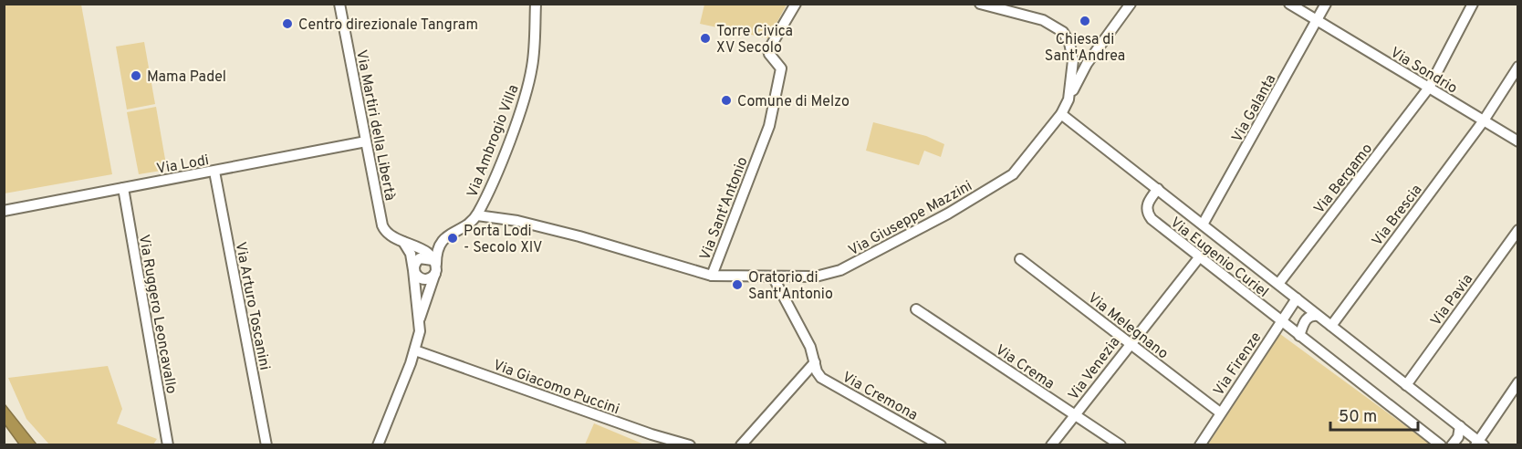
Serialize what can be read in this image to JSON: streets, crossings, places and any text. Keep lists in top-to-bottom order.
{
  "streets": {
    "street": [
      "Via Sondrio",
      "Via Galanta",
      "Via Martiri della Libertà",
      "Via Ambrogio Villa",
      "Via Lodi",
      "Via Bergamo",
      "Via Sant'Antonio",
      "Via Brescia",
      "Via Giuseppe Mazzini",
      "Via Eugenio Curiel",
      "Via Pavia",
      "Via Arturo Toscanini",
      "Via Ruggero Leoncavallo",
      "Via Melegnano",
      "Via Firenze",
      "Via Crema",
      "Via Venezia",
      "Via Giacomo Puccini",
      "Via Cremona"
    ]
  },
  "crossings": [
    ["Via Sondrio", "Via Galanta"],
    ["Via Sondrio", "Via Bergamo"],
    ["Via Sondrio", "Via Brescia"],
    ["Via Galanta", "Via Eugenio Curiel"],
    ["Via Martiri della Libertà", "Via Ambrogio Villa"],
    ["Via Martiri della Libertà", "Via Lodi"],
    ["Via Ambrogio Villa", "Via Sant'Antonio"],
    ["Via Lodi", "Via Arturo Toscanini"],
    ["Via Lodi", "Via Ruggero Leoncavallo"],
    ["Via Bergamo", "Via Eugenio Curiel"],
    ["Via Sant'Antonio", "Via Giuseppe Mazzini"],
    ["Via Brescia", "Via Eugenio Curiel"],
    ["Via Giuseppe Mazzini", "Via Eugenio Curiel"],
    ["Via Giuseppe Mazzini", "Via Cremona"],
    ["Via Eugenio Curiel", "Via Pavia"],
    ["Via Eugenio Curiel", "Via Firenze"],
    ["Via Eugenio Curiel", "Via Venezia"],
    ["Via Melegnano", "Via Firenze"],
    ["Via Melegnano", "Via Venezia"],
    ["Via Crema", "Via Venezia"]
  ],
  "places": [
    "Chiesa di Sant'Andrea",
    "Centro direzionale Tangram",
    "Torre Civica XV Secolo",
    "Mama Padel",
    "Comune di Melzo",
    "Porta Lodi - Secolo XIV",
    "Oratorio di Sant'Antonio"
  ],
  "scale_bar": "50 m"
}
